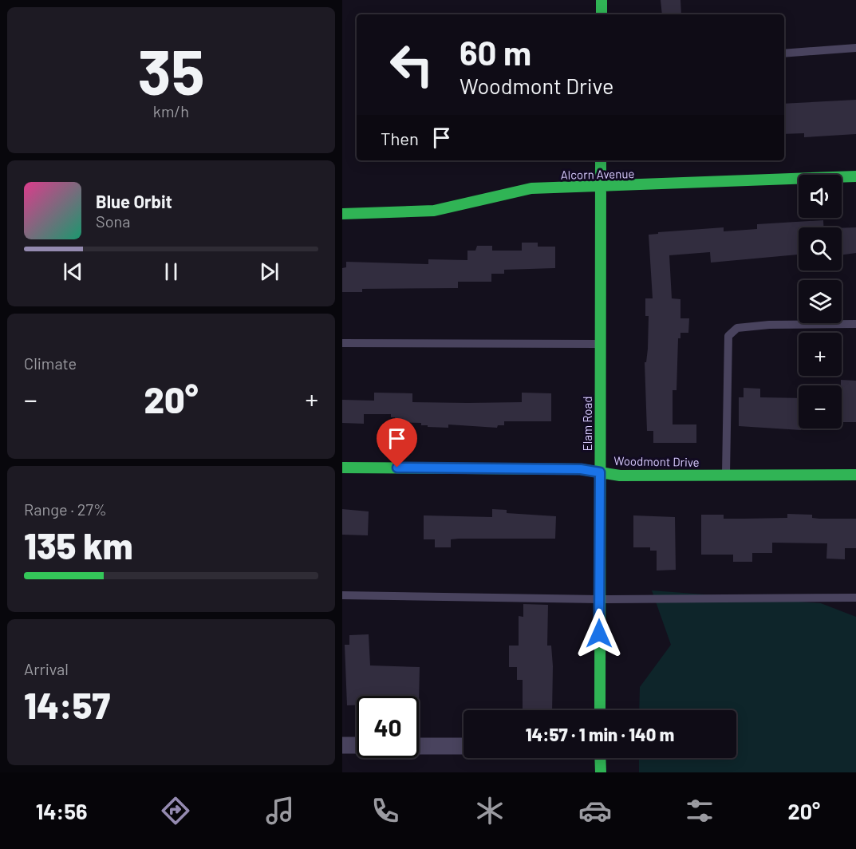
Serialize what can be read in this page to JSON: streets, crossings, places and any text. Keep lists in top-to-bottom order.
{
  "streets": {
    "street": ["Alcorn Avenue", "Elam Road", "Woodmont Drive"]
  },
  "crossings": [
    ["Alcorn Avenue", "Elam Road"],
    ["Elam Road", "Woodmont Drive"]
  ],
  "page": {
    "tile": [
      ["35", "km/h"],
      "Climate",
      ["Range · 27%", "135 km"],
      ["Arrival", "14:57"]
    ],
    "turn": ["60 m", "Woodmont Drive"],
    "then": "Then",
    "map_buttons": ["+", "−"],
    "song": ["Blue Orbit", "Sona"],
    "heat": ["−", "20°", "+"],
    "limit": "40",
    "trip": "14:57 · 1 min · 140 m",
    "tabs": ["14:56", "20°"]
  }
}
